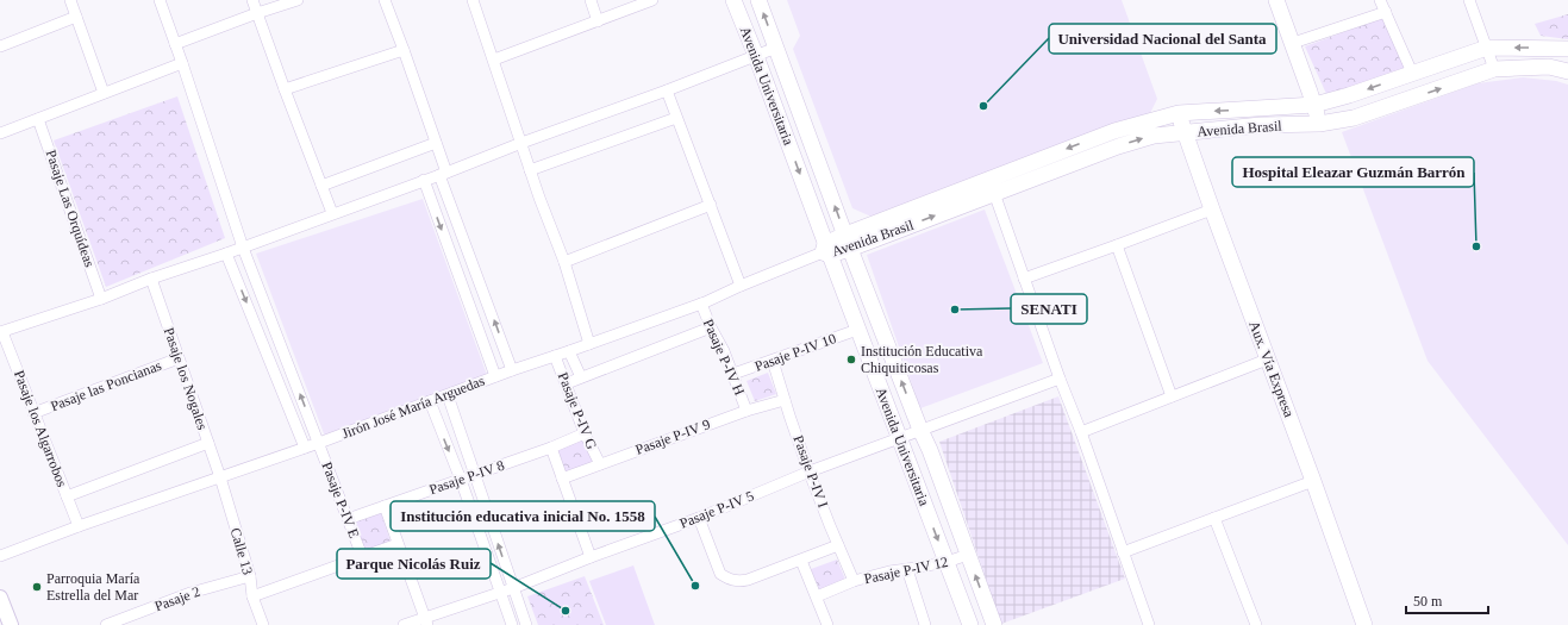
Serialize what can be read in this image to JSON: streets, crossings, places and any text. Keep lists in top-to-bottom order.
{
  "streets": {
    "main road": ["Avenida Universitaria", "Avenida Brasil", "Aux. Vía Expresa"],
    "street": [
      "Pasaje Las Orquídeas",
      "Pasaje P-IV 10",
      "Pasaje P-IV H",
      "Pasaje los Nogales",
      "Pasaje las Poncianas",
      "Jirón José María Arguedas",
      "Pasaje P-IV G",
      "Pasaje los Algarrobos",
      "Pasaje P-IV 9",
      "Pasaje P-IV I",
      "Pasaje P-IV 8",
      "Pasaje P-IV E",
      "Pasaje P-IV 5",
      "Calle 13",
      "Pasaje P-IV 12",
      "Pasaje 2"
    ]
  },
  "crossings": [
    ["Avenida Universitaria", "Avenida Brasil"],
    ["Avenida Universitaria", "Pasaje P-IV 10"],
    ["Avenida Universitaria", "Jirón José María Arguedas"],
    ["Avenida Universitaria", "Pasaje P-IV 5"],
    ["Avenida Universitaria", "Pasaje P-IV 12"],
    ["Avenida Brasil", "Aux. Vía Expresa"],
    ["Avenida Brasil", "Jirón José María Arguedas"],
    ["Pasaje P-IV 10", "Pasaje P-IV H"],
    ["Pasaje P-IV 10", "Pasaje P-IV I"],
    ["Pasaje P-IV H", "Jirón José María Arguedas"],
    ["Pasaje P-IV H", "Pasaje P-IV 9"],
    ["Pasaje los Nogales", "Pasaje las Poncianas"],
    ["Pasaje los Nogales", "Jirón José María Arguedas"],
    ["Pasaje los Nogales", "Calle 13"],
    ["Pasaje las Poncianas", "Pasaje los Algarrobos"],
    ["Jirón José María Arguedas", "Pasaje P-IV G"],
    ["Jirón José María Arguedas", "Pasaje los Algarrobos"],
    ["Jirón José María Arguedas", "Pasaje P-IV E"],
    ["Jirón José María Arguedas", "Calle 13"],
    ["Pasaje P-IV G", "Pasaje P-IV 9"],
    ["Pasaje P-IV G", "Pasaje P-IV 8"],
    ["Pasaje P-IV 9", "Pasaje P-IV I"],
    ["Pasaje P-IV I", "Pasaje P-IV 5"],
    ["Pasaje P-IV I", "Pasaje P-IV 12"],
    ["Pasaje P-IV 8", "Pasaje P-IV E"],
    ["Calle 13", "Pasaje 2"]
  ],
  "places": [
    "Universidad Nacional del Santa",
    "Hospital Eleazar Guzmán Barrón",
    "SENATI",
    "Institución Educativa Chiquiticosas",
    "Institución educativa inicial No. 1558",
    "Parroquia María Estrella del Mar",
    "Parque Nicolás Ruiz"
  ],
  "scale_bar": "50 m"
}
